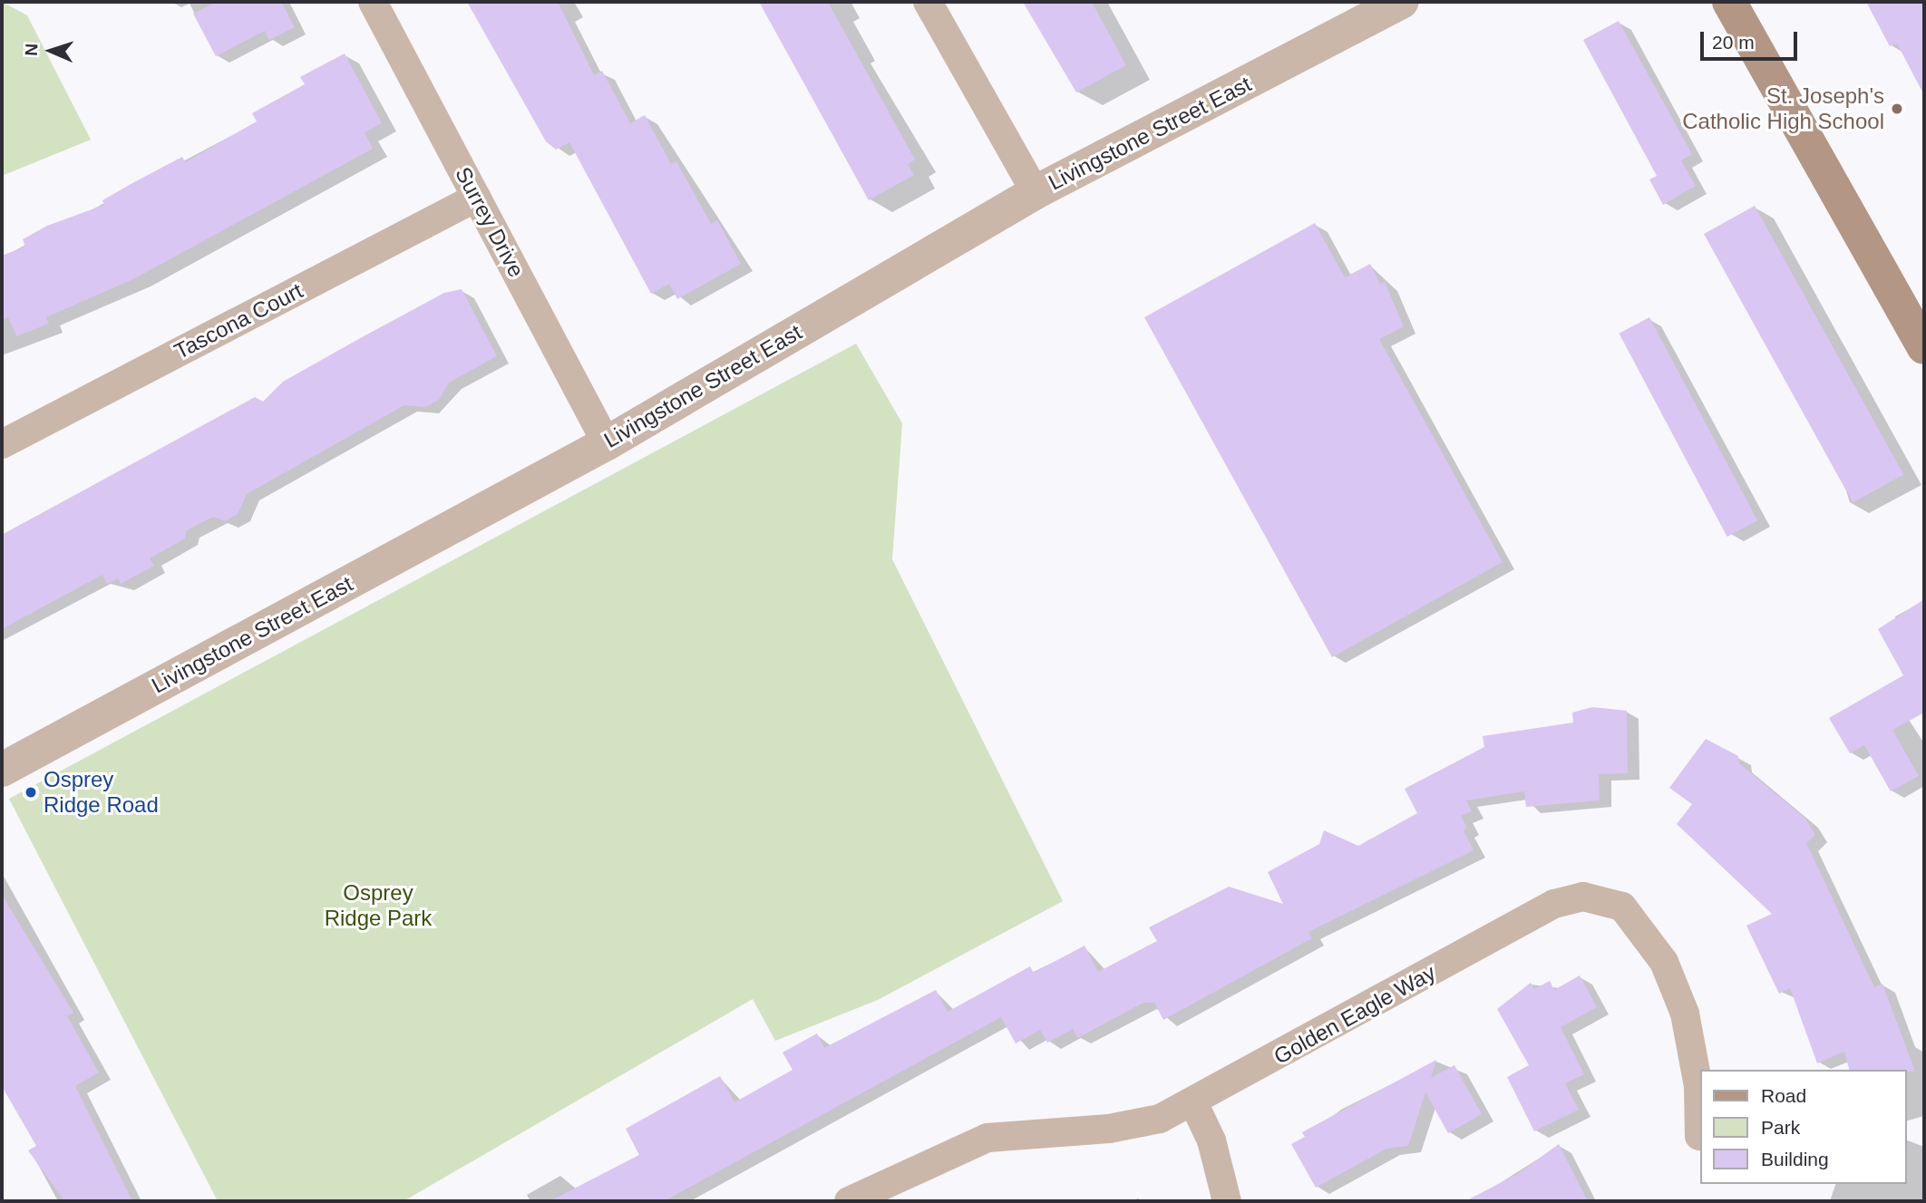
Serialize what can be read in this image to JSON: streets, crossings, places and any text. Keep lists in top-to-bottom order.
{
  "streets": {
    "street": [
      "Livingstone Street East",
      "Surrey Drive",
      "Tascona Court",
      "Golden Eagle Way"
    ]
  },
  "crossings": [
    ["Livingstone Street East", "Surrey Drive"],
    ["Surrey Drive", "Tascona Court"]
  ],
  "parks": ["Osprey Ridge Park"],
  "places": ["St. Joseph's Catholic High School", "Osprey Ridge Road"],
  "legend": ["Road", "Park", "Building"],
  "scale_bar": "20 m",
  "north": "left"
}
